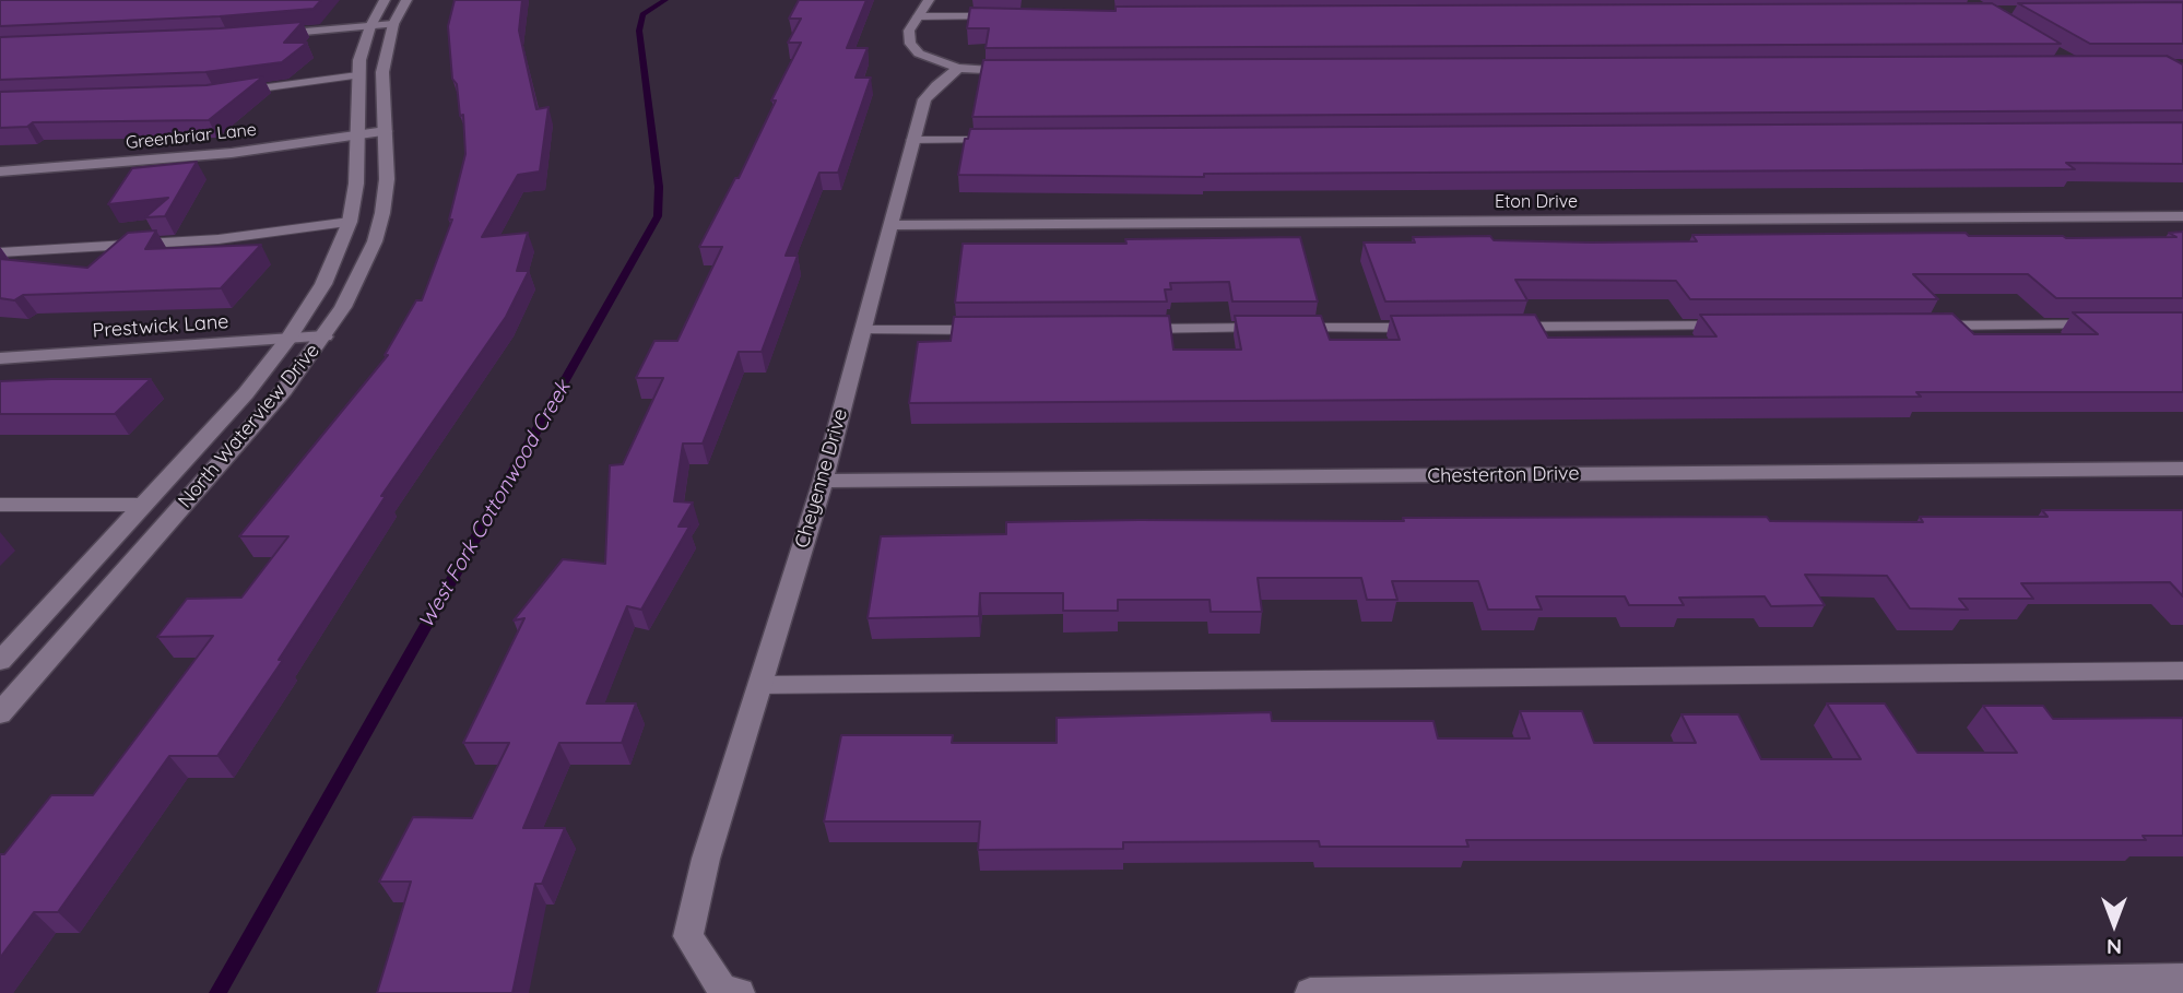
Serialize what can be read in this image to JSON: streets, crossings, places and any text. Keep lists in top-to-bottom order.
{
  "streets": {
    "street": [
      "Greenbriar Lane",
      "Eton Drive",
      "Prestwick Lane",
      "North Waterview Drive",
      "Chesterton Drive",
      "Cheyenne Drive"
    ]
  },
  "crossings": [
    ["Greenbriar Lane", "North Waterview Drive"],
    ["Eton Drive", "Cheyenne Drive"],
    ["Prestwick Lane", "North Waterview Drive"],
    ["Chesterton Drive", "Cheyenne Drive"]
  ],
  "water": ["West Fork Cottonwood Creek"],
  "north": "bottom"
}
